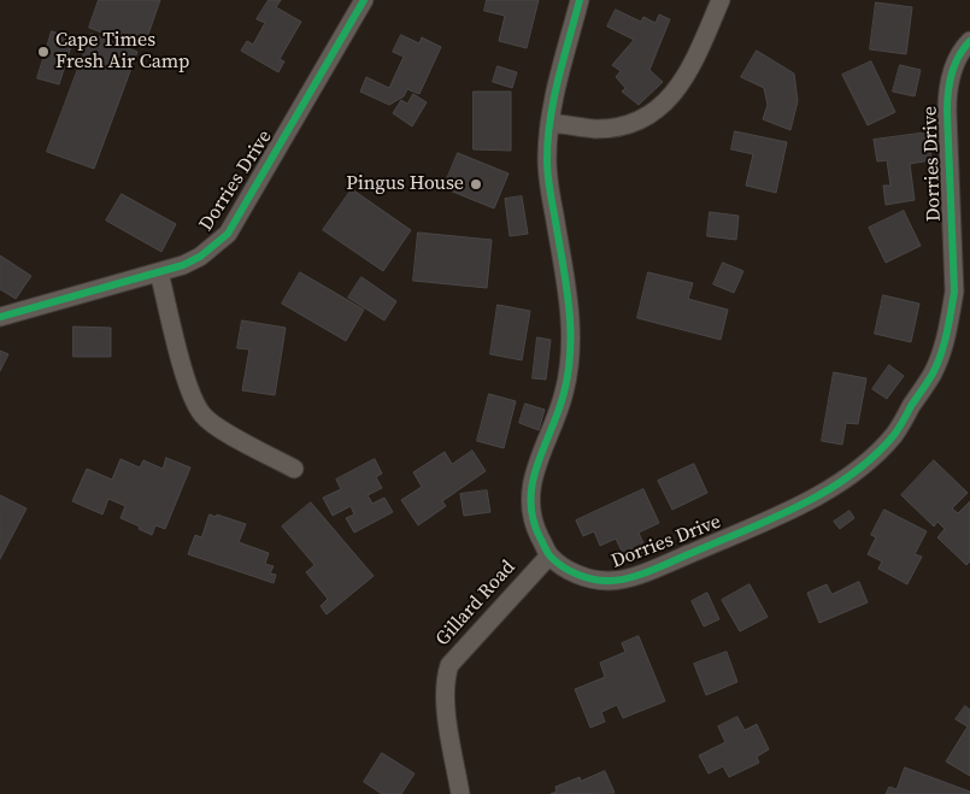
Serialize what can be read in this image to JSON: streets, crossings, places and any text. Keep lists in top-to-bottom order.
{
  "streets": {
    "street": ["Dorries Drive", "Gillard Road"]
  },
  "crossings": [
    ["Dorries Drive", "Gillard Road"]
  ],
  "places": ["Cape Times Fresh Air Camp", "Pingus House"]
}
